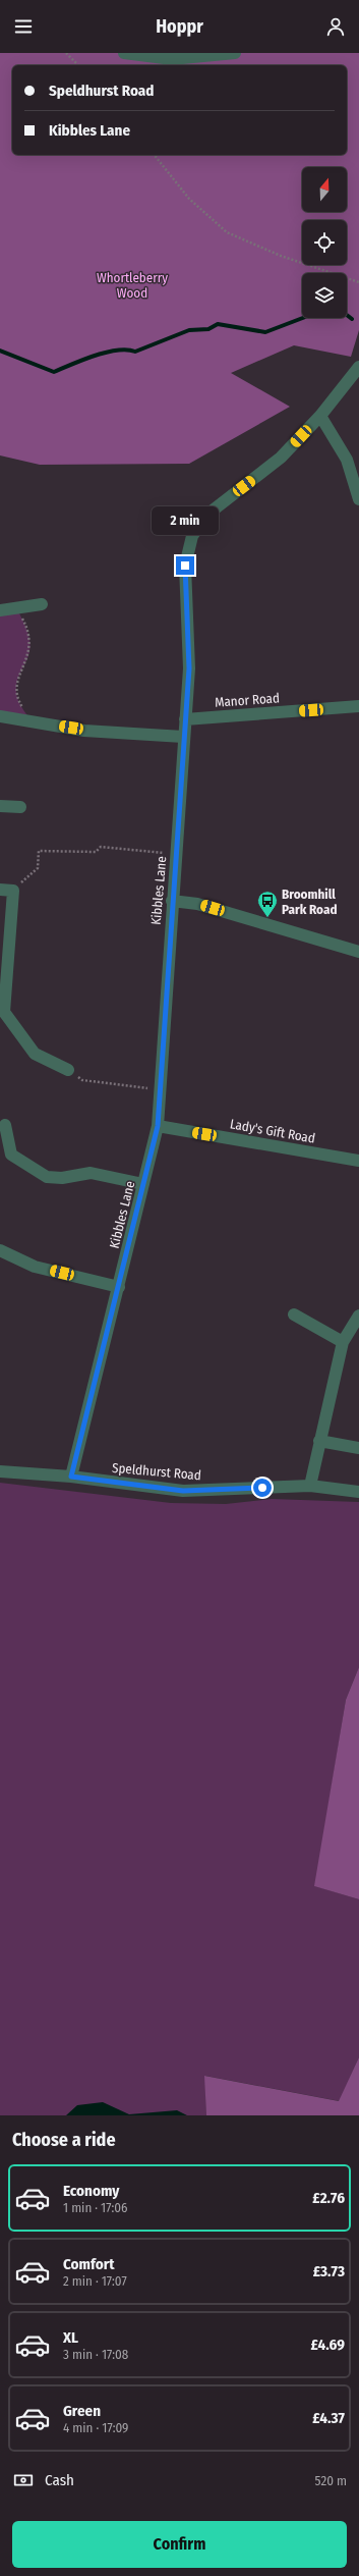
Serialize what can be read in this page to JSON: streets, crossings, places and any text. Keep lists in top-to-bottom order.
{
  "streets": {
    "street": [
      "Manor Road",
      "Kibbles Lane",
      "Lady's Gift Road",
      "Speldhurst Road"
    ]
  },
  "crossings": [
    ["Manor Road", "Kibbles Lane"],
    ["Kibbles Lane", "Lady's Gift Road"],
    ["Kibbles Lane", "Speldhurst Road"]
  ],
  "parks": ["Whortleberry Wood"],
  "places": {
    "bus stop": ["Broomhill Park Road"]
  },
  "north": "top",
  "page": {
    "header": "Hoppr",
    "banner": ["Speldhurst Road", "Kibbles Lane"],
    "bubble": "2 min",
    "heading": "Choose a ride",
    "list": [
      {
        "name": "Economy",
        "note": "1 min · 17:06",
        "value": "£2.76"
      },
      {
        "name": "Comfort",
        "note": "2 min · 17:07",
        "value": "£3.73"
      },
      {
        "name": "XL",
        "note": "3 min · 17:08",
        "value": "£4.69"
      },
      {
        "name": "Green",
        "note": "4 min · 17:09",
        "value": "£4.37"
      }
    ],
    "pay": ["Cash", "520 m"],
    "buttons": "Confirm"
  }
}
